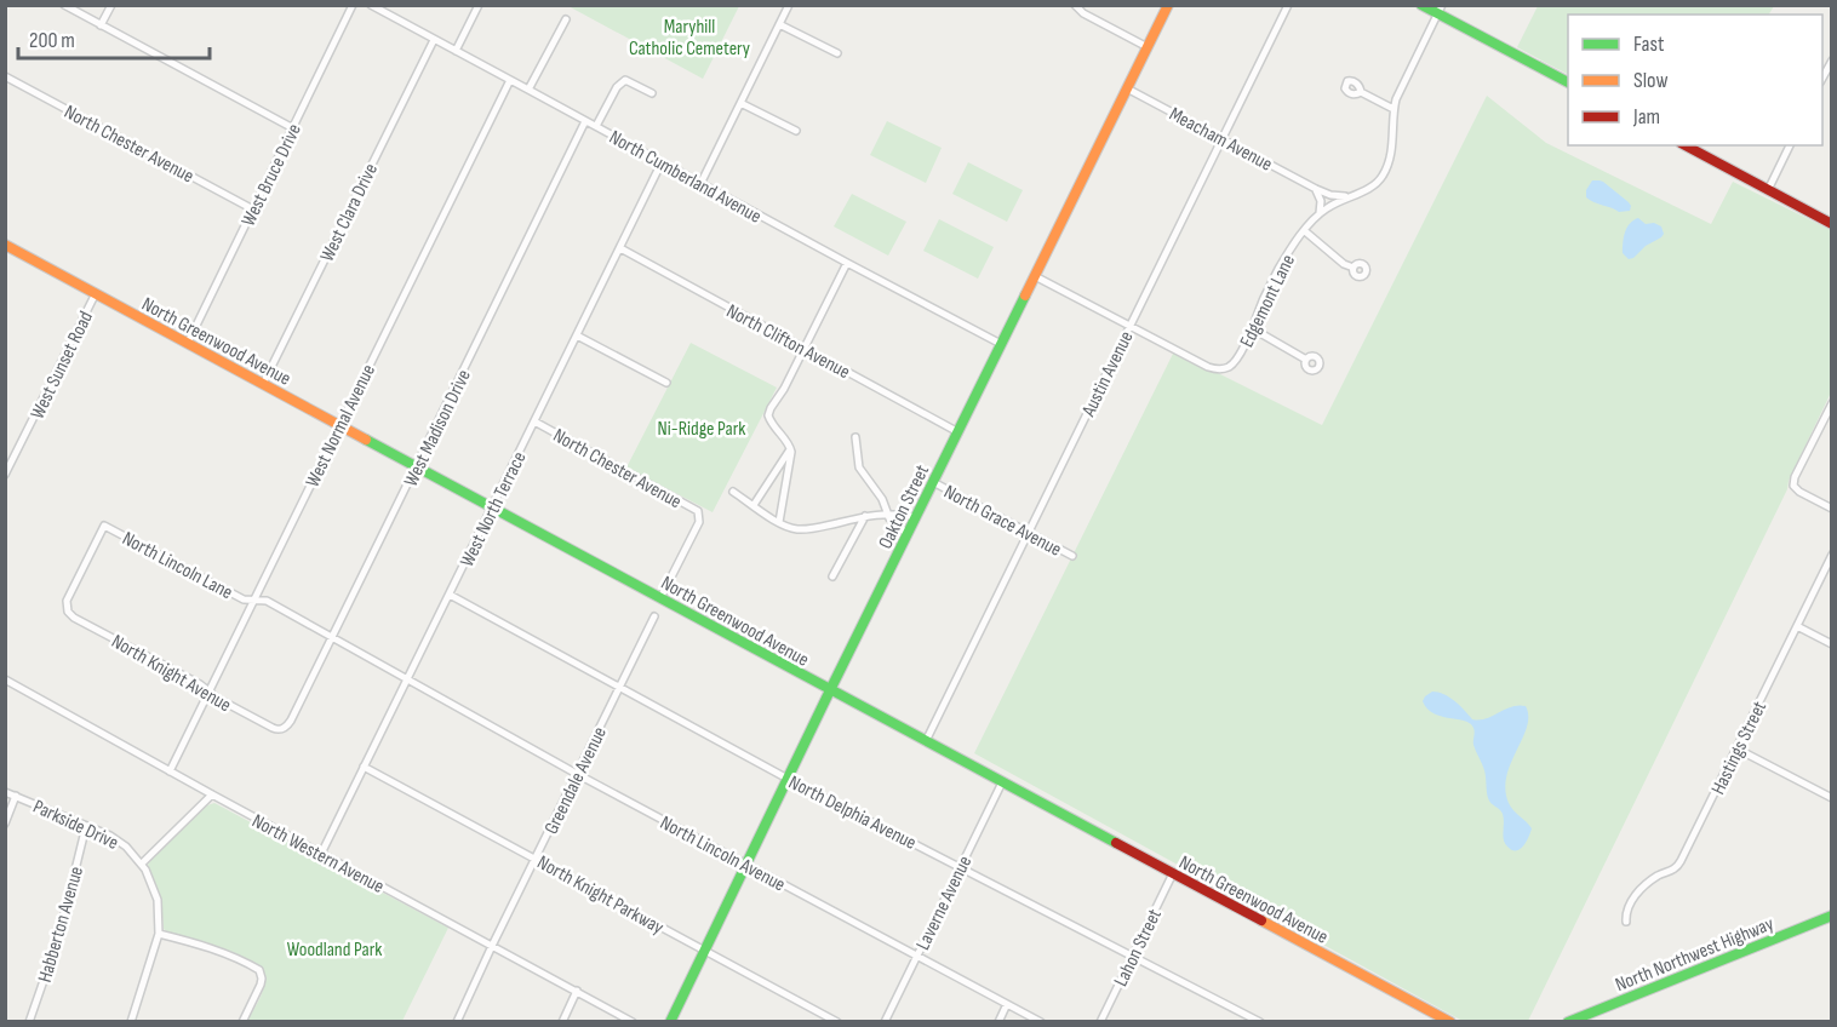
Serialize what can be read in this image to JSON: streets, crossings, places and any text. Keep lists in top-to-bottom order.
{
  "streets": {
    "main road": ["North Greenwood Avenue", "Oakton Street", "North Northwest Highway"],
    "street": [
      "Meacham Avenue",
      "North Chester Avenue",
      "West Bruce Drive",
      "North Cumberland Avenue",
      "West Clara Drive",
      "Edgemont Lane",
      "North Clifton Avenue",
      "West Sunset Road",
      "Austin Avenue",
      "West Normal Avenue",
      "West Madison Drive",
      "West North Terrace",
      "North Grace Avenue",
      "North Lincoln Lane",
      "North Knight Avenue",
      "Hastings Street",
      "Greendale Avenue",
      "North Delphia Avenue",
      "Parkside Drive",
      "North Western Avenue",
      "North Lincoln Avenue",
      "North Knight Parkway",
      "Laverne Avenue",
      "Habberton Avenue",
      "Lahon Street"
    ]
  },
  "crossings": [
    ["Meacham Avenue", "Edgemont Lane"],
    ["Meacham Avenue", "Austin Avenue"],
    ["Meacham Avenue", "Oakton Street"],
    ["North Chester Avenue", "West Bruce Drive"],
    ["North Chester Avenue", "North Greenwood Avenue"],
    ["North Chester Avenue", "West North Terrace"],
    ["West Bruce Drive", "North Greenwood Avenue"],
    ["North Cumberland Avenue", "West Clara Drive"],
    ["North Cumberland Avenue", "West Normal Avenue"],
    ["North Cumberland Avenue", "West Madison Drive"],
    ["North Cumberland Avenue", "Oakton Street"],
    ["North Cumberland Avenue", "West North Terrace"],
    ["West Clara Drive", "North Greenwood Avenue"],
    ["Edgemont Lane", "Austin Avenue"],
    ["North Greenwood Avenue", "West Sunset Road"],
    ["North Greenwood Avenue", "Austin Avenue"],
    ["North Greenwood Avenue", "West Normal Avenue"],
    ["North Greenwood Avenue", "West Madison Drive"],
    ["North Greenwood Avenue", "Oakton Street"],
    ["North Greenwood Avenue", "West North Terrace"],
    ["North Greenwood Avenue", "Laverne Avenue"],
    ["North Greenwood Avenue", "Lahon Street"],
    ["North Clifton Avenue", "Oakton Street"],
    ["North Clifton Avenue", "West North Terrace"],
    ["Austin Avenue", "North Grace Avenue"],
    ["West Normal Avenue", "North Lincoln Lane"],
    ["West Normal Avenue", "North Knight Avenue"],
    ["West Normal Avenue", "North Western Avenue"],
    ["West Madison Drive", "North Lincoln Lane"],
    ["West Madison Drive", "North Knight Avenue"],
    ["Oakton Street", "North Grace Avenue"],
    ["Oakton Street", "North Delphia Avenue"],
    ["Oakton Street", "North Lincoln Avenue"],
    ["Oakton Street", "North Knight Parkway"],
    ["West North Terrace", "North Lincoln Lane"],
    ["West North Terrace", "North Delphia Avenue"],
    ["West North Terrace", "North Western Avenue"],
    ["West North Terrace", "North Lincoln Avenue"],
    ["West North Terrace", "North Knight Parkway"],
    ["North Lincoln Lane", "North Knight Avenue"],
    ["North Lincoln Lane", "North Lincoln Avenue"],
    ["Greendale Avenue", "North Delphia Avenue"],
    ["Greendale Avenue", "North Western Avenue"],
    ["Greendale Avenue", "North Lincoln Avenue"],
    ["Greendale Avenue", "North Knight Parkway"],
    ["North Delphia Avenue", "Laverne Avenue"],
    ["North Delphia Avenue", "Lahon Street"],
    ["Parkside Drive", "Habberton Avenue"],
    ["North Lincoln Avenue", "Laverne Avenue"]
  ],
  "parks": ["Maryhill Catholic Cemetery", "Ni-Ridge Park", "Woodland Park"],
  "legend": ["Fast", "Slow", "Jam"],
  "scale_bar": "200 m"
}
